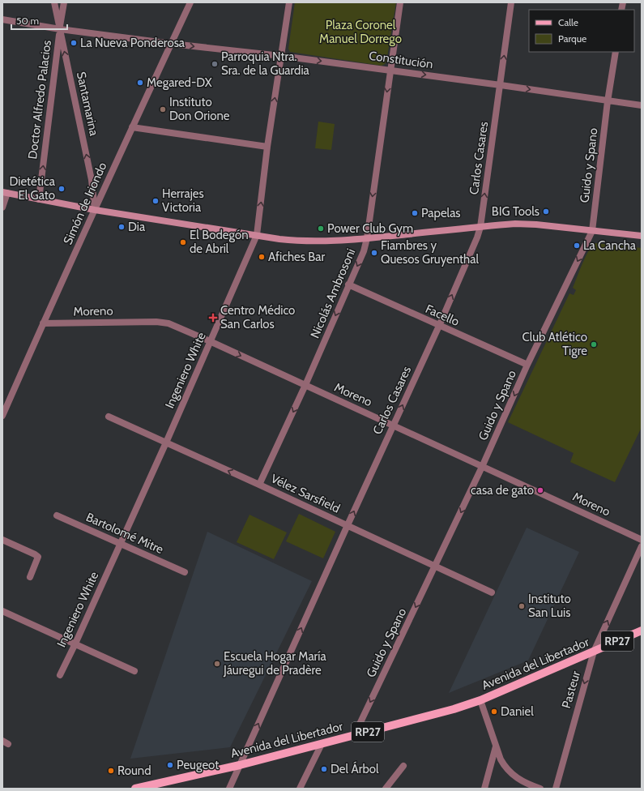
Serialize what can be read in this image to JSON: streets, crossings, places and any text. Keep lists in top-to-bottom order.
{
  "streets": {
    "main road": ["RP27", "Avenida del Libertador"],
    "street": [
      "Constitución",
      "Doctor Alfredo Palacios",
      "Santamarina",
      "Carlos Casares",
      "Guido y Spano",
      "Simón de Iriondo",
      "Nicolás Ambrosoni",
      "Moreno",
      "Facello",
      "Ingeniero White",
      "Vélez Sarsfield",
      "Bartolomé Mitre",
      "Pasteur"
    ]
  },
  "crossings": [
    ["Constitución", "Doctor Alfredo Palacios"],
    ["Constitución", "Santamarina"],
    ["Constitución", "Carlos Casares"],
    ["Constitución", "Guido y Spano"],
    ["Constitución", "Simón de Iriondo"],
    ["Constitución", "Nicolás Ambrosoni"],
    ["Constitución", "Ingeniero White"],
    ["Doctor Alfredo Palacios", "Santamarina"],
    ["Santamarina", "Simón de Iriondo"],
    ["Carlos Casares", "Moreno"],
    ["Carlos Casares", "Facello"],
    ["Carlos Casares", "Vélez Sarsfield"],
    ["Carlos Casares", "Avenida del Libertador"],
    ["Guido y Spano", "Moreno"],
    ["Guido y Spano", "Facello"],
    ["Guido y Spano", "Vélez Sarsfield"],
    ["Guido y Spano", "Avenida del Libertador"],
    ["Simón de Iriondo", "Moreno"],
    ["Nicolás Ambrosoni", "Moreno"],
    ["Nicolás Ambrosoni", "Facello"],
    ["Nicolás Ambrosoni", "Vélez Sarsfield"],
    ["Moreno", "Ingeniero White"],
    ["Ingeniero White", "Vélez Sarsfield"],
    ["Ingeniero White", "Bartolomé Mitre"],
    ["Avenida del Libertador", "Pasteur"]
  ],
  "one_way": [
    "Constitución",
    "Doctor Alfredo Palacios",
    "Santamarina",
    "Carlos Casares",
    "Guido y Spano",
    "Nicolás Ambrosoni"
  ],
  "parks": ["Plaza Coronel Manuel Dorrego"],
  "places": {
    "other": [
      "La Nueva Ponderosa",
      "Parroquia Ntra. Sra. de la Guardia",
      "Megared-DX",
      "Instituto Don Orione",
      "Dietética El Gato",
      "Herrajes Victoria",
      "BIG Tools",
      "Papelas",
      "Dia",
      "Power Club Gym",
      "El Bodegón de Abril",
      "La Cancha",
      "Fiambres y Quesos Gruyenthal",
      "Afiches Bar",
      "Club Atlético Tigre",
      "casa de gato",
      "Instituto San Luis",
      "Escuela Hogar María Jáuregui de Pradère",
      "Daniel",
      "Peugeot",
      "Del Árbol",
      "Round"
    ],
    "health": ["Centro Médico San Carlos"]
  },
  "legend": ["Calle", "Parque"],
  "scale_bar": "50 m"
}
